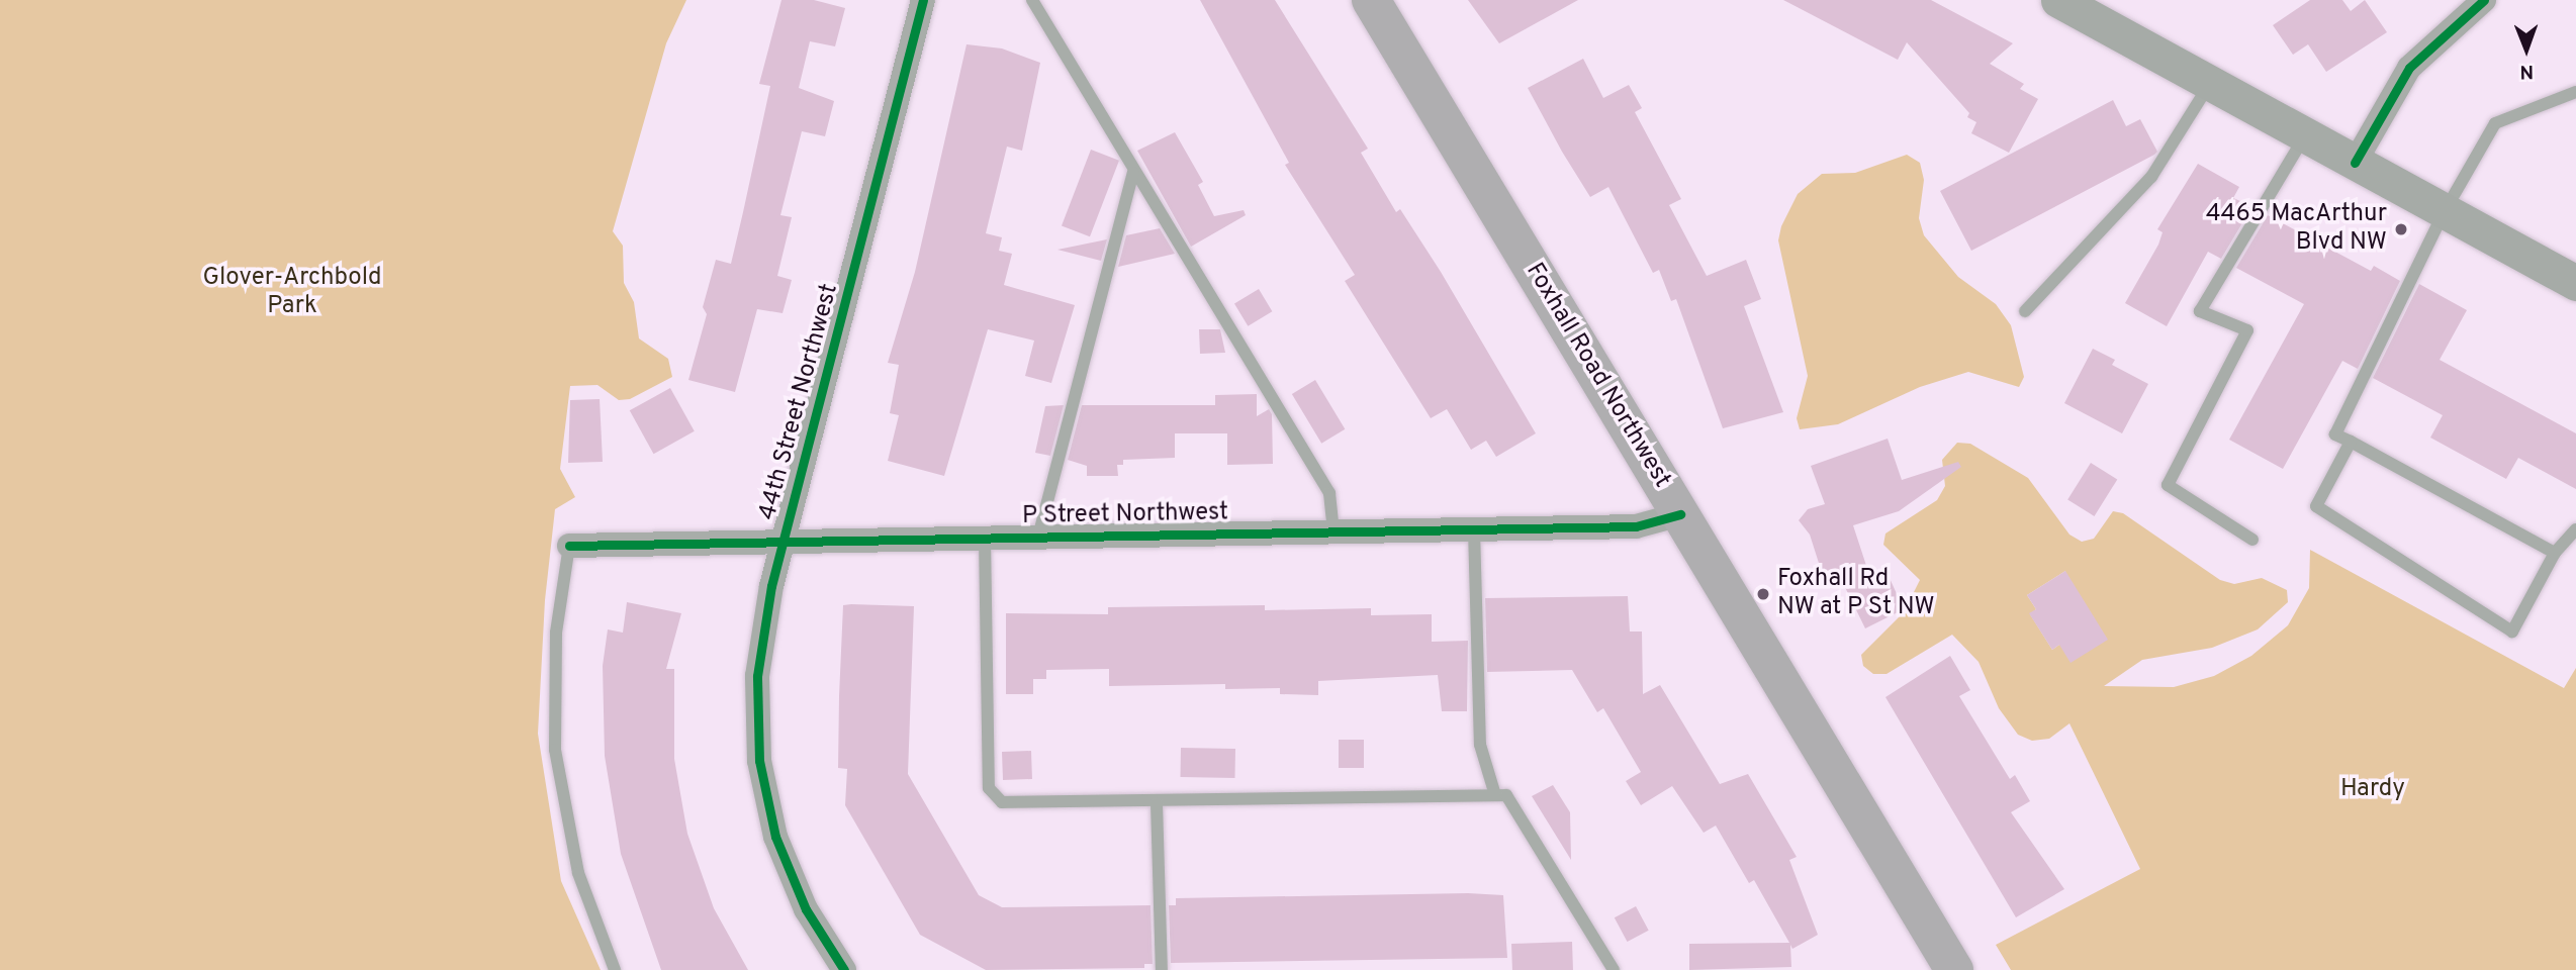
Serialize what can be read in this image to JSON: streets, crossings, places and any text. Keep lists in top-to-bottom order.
{
  "streets": {
    "main road": ["Foxhall Road Northwest"],
    "street": ["44th Street Northwest", "P Street Northwest"]
  },
  "crossings": [
    ["Foxhall Road Northwest", "P Street Northwest"],
    ["44th Street Northwest", "P Street Northwest"]
  ],
  "parks": ["Glover-Archbold Park", "Hardy"],
  "places": ["4465 MacArthur Blvd NW", "Foxhall Rd NW at P St NW"],
  "north": "bottom"
}
